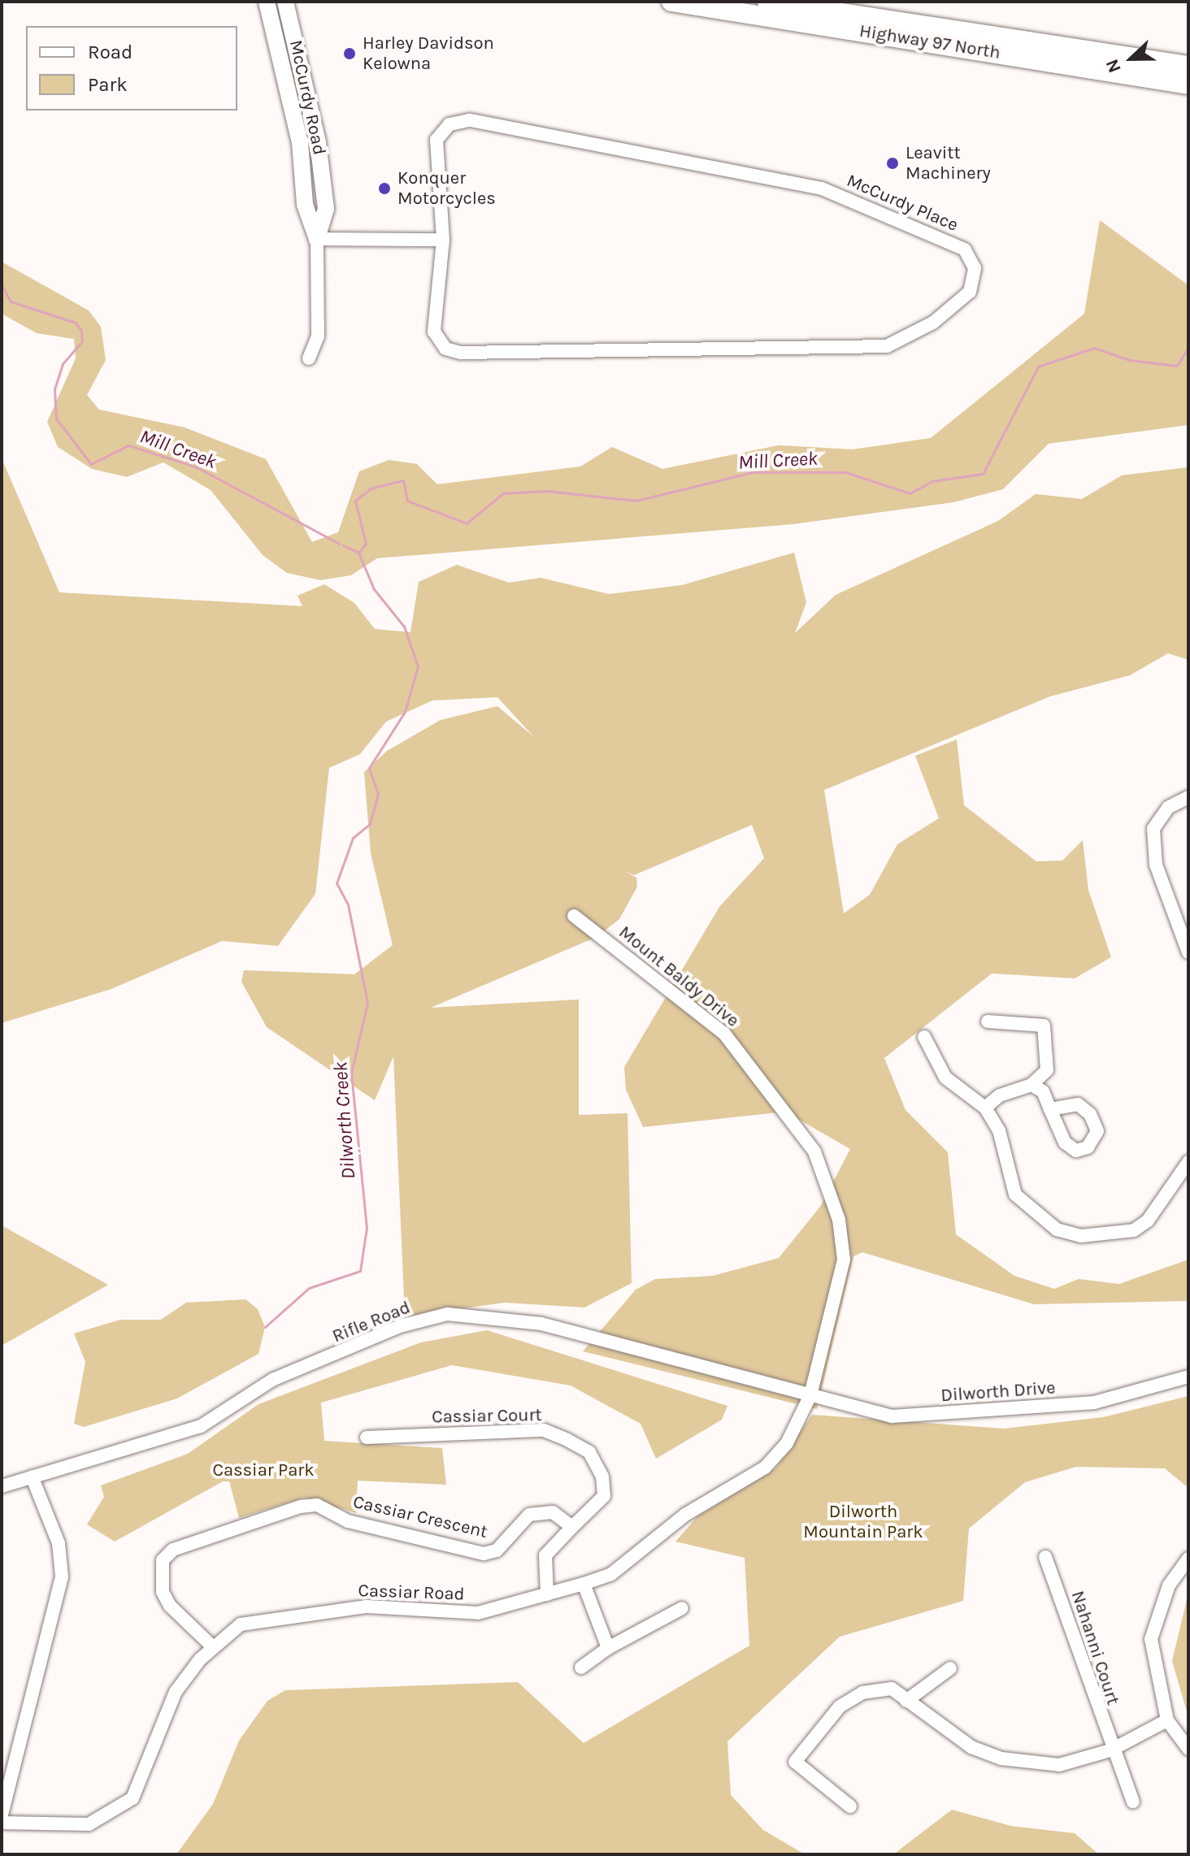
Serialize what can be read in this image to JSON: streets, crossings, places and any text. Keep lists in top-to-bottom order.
{
  "streets": {
    "highway": ["Highway 97 North"],
    "main road": ["McCurdy Road"],
    "street": [
      "McCurdy Place",
      "Mount Baldy Drive",
      "Rifle Road",
      "Dilworth Drive",
      "Cassiar Court",
      "Cassiar Crescent",
      "Cassiar Road",
      "Nahanni Court"
    ]
  },
  "crossings": [
    ["Mount Baldy Drive", "Rifle Road"],
    ["Mount Baldy Drive", "Dilworth Drive"],
    ["Mount Baldy Drive", "Cassiar Road"],
    ["Rifle Road", "Dilworth Drive"],
    ["Rifle Road", "Cassiar Road"],
    ["Dilworth Drive", "Cassiar Road"],
    ["Cassiar Court", "Cassiar Crescent"],
    ["Cassiar Crescent", "Cassiar Road"]
  ],
  "water": ["Mill Creek", "Dilworth Creek"],
  "parks": ["Cassiar Park", "Dilworth Mountain Park"],
  "places": ["Harley Davidson Kelowna", "Leavitt Machinery", "Konquer Motorcycles"],
  "legend": ["Road", "Park"],
  "north": "left"
}
